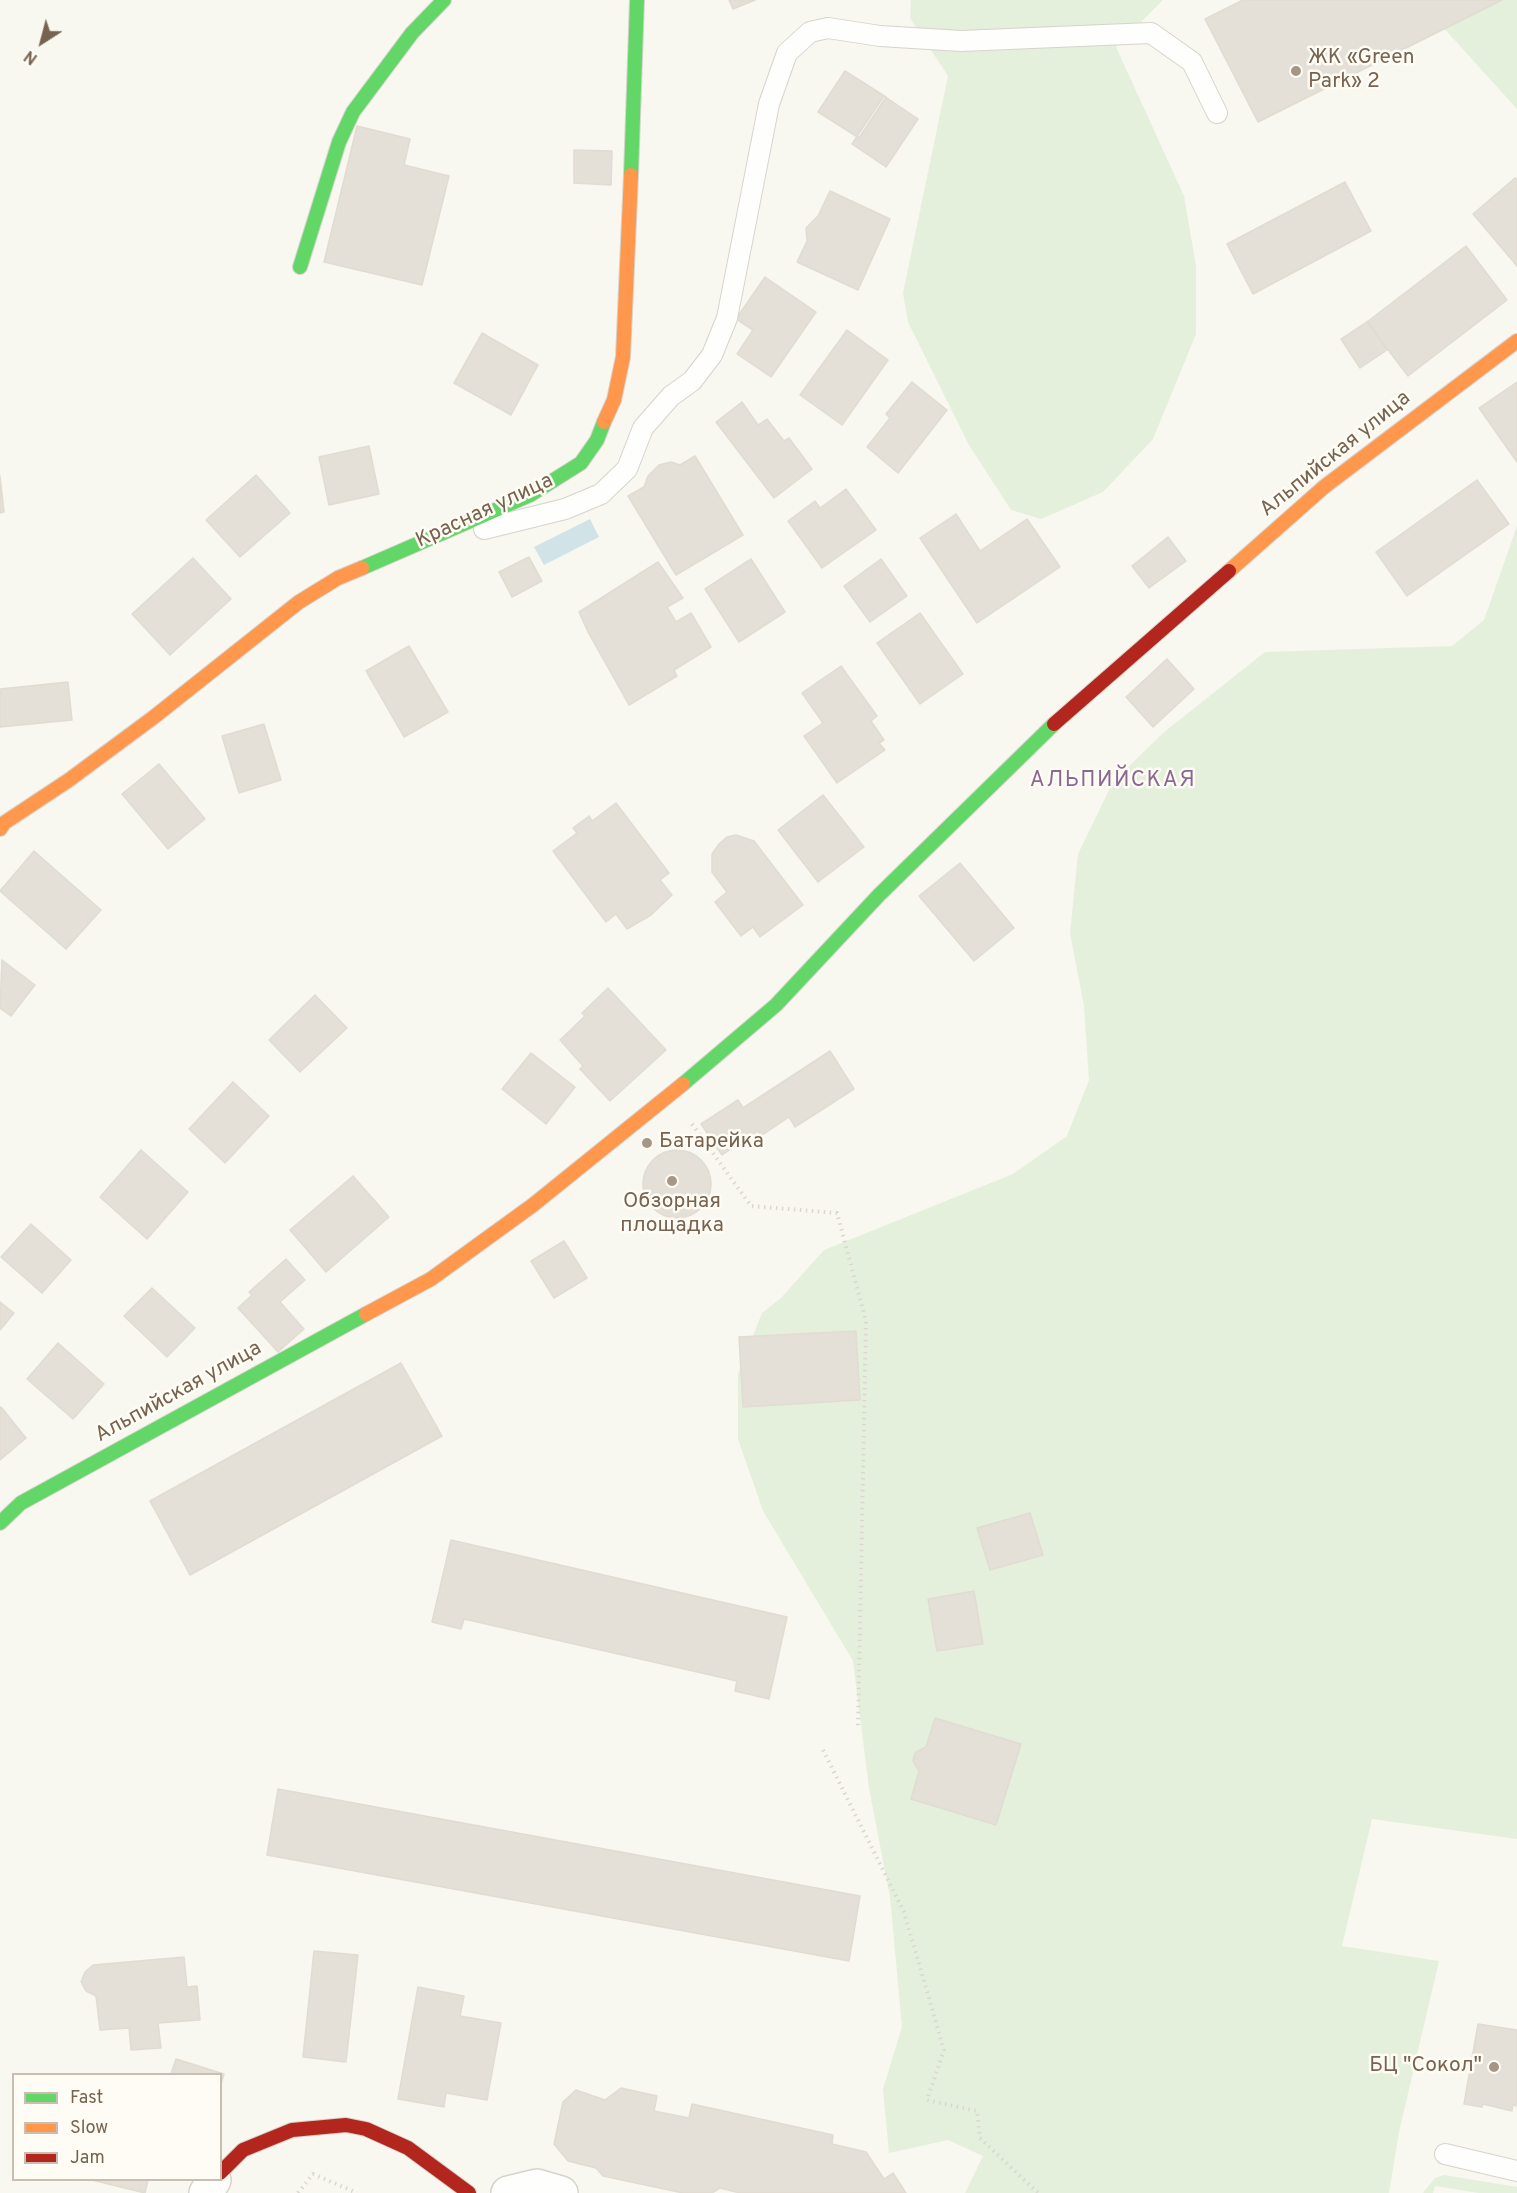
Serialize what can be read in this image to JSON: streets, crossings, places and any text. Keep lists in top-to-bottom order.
{
  "streets": {
    "street": ["Альпийская улица", "Красная улица"]
  },
  "districts": ["АЛЬПИЙСКАЯ"],
  "places": [
    "ЖК «Green Park» 2",
    "Батарейка",
    "Обзорная площадка",
    "БЦ \"Сокол\""
  ],
  "legend": ["Fast", "Slow", "Jam"],
  "north": "bottom left"
}
